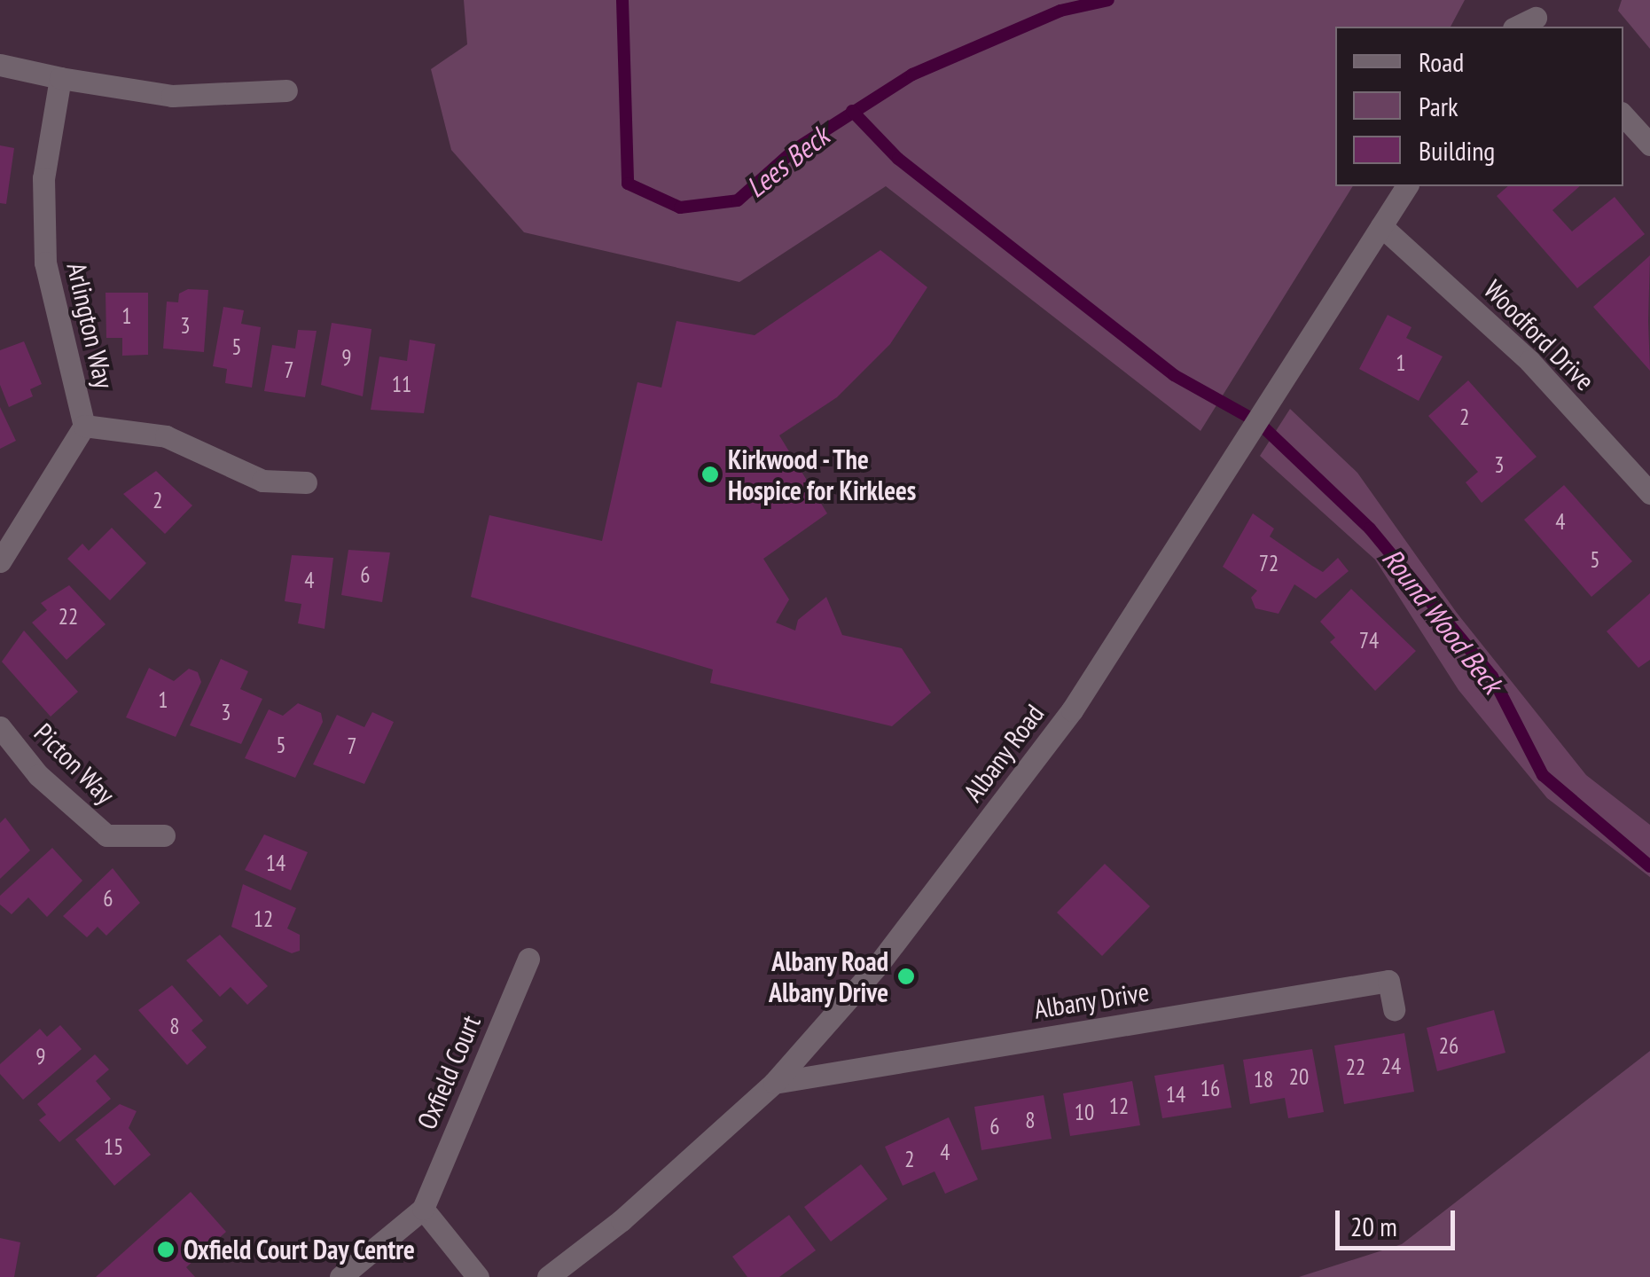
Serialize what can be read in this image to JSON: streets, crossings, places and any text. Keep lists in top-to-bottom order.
{
  "streets": {
    "street": [
      "Arlington Way",
      "Woodford Drive",
      "Albany Road",
      "Picton Way",
      "Albany Drive",
      "Oxfield Court"
    ]
  },
  "crossings": [
    ["Woodford Drive", "Albany Road"],
    ["Albany Road", "Albany Drive"]
  ],
  "water": ["Lees Beck", "Round Wood Beck"],
  "places": ["Kirkwood - The Hospice for Kirklees", "Albany Road Albany Drive", "Oxfield Court Day Centre"],
  "house_numbers": [
    "1",
    "3",
    "5",
    "9",
    "1",
    "7",
    "11",
    "2",
    "3",
    "2",
    "4",
    "5",
    "72",
    "6",
    "4",
    "22",
    "74",
    "1",
    "3",
    "5",
    "7",
    "14",
    "6",
    "12",
    "8",
    "26",
    "9",
    "24",
    "22",
    "20",
    "18",
    "16",
    "14",
    "12",
    "10",
    "8",
    "6",
    "15",
    "4",
    "2"
  ],
  "legend": ["Road", "Park", "Building"],
  "scale_bar": "20 m"
}
